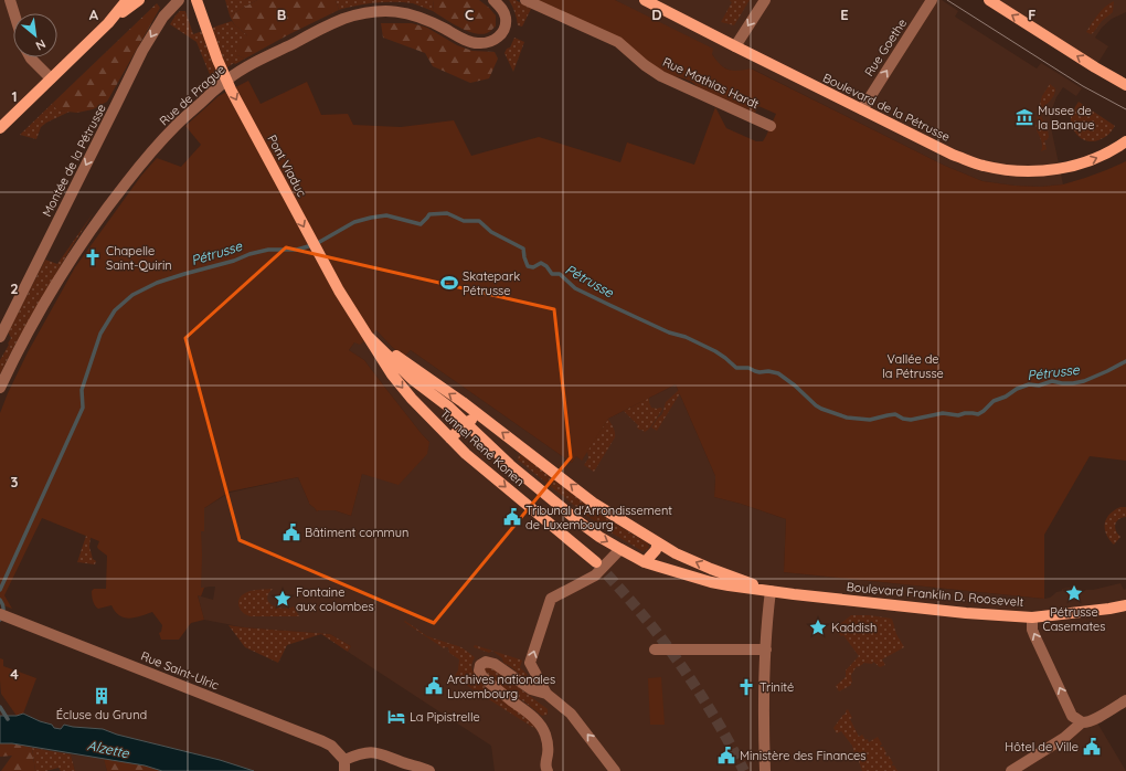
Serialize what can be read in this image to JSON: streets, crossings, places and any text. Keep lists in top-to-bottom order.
{
  "streets": {
    "main road": [
      "Boulevard de la Pétrusse",
      "Pont Viaduc",
      "Tunnel René Konen",
      "Boulevard Franklin D. Roosevelt"
    ],
    "street": [
      "Rue Goethe",
      "Rue Mathias Hardt",
      "Rue de Prague",
      "Montée de la Pétrusse",
      "Rue Saint-Ulric"
    ]
  },
  "crossings": [
    ["Rue Goethe", "Boulevard de la Pétrusse"],
    ["Pont Viaduc", "Tunnel René Konen"],
    ["Pont Viaduc", "Boulevard Franklin D. Roosevelt"],
    ["Tunnel René Konen", "Boulevard Franklin D. Roosevelt"]
  ],
  "one_way": [
    "Rue Goethe",
    "Boulevard de la Pétrusse",
    "Montée de la Pétrusse",
    "Pont Viaduc",
    "Tunnel René Konen"
  ],
  "water": ["Pétrusse", "Alzette"],
  "parks": ["Vallée de la Pétrusse"],
  "places": {
    "museum": ["Musee de la Banque"],
    "church": ["Chapelle Saint-Quirin", "Trinité"],
    "sports": ["Skatepark Pétrusse"],
    "public building": [
      "Tribunal d'Arrondissement de Luxembourg",
      "Bâtiment commun",
      "Archives nationales Luxembourg",
      "Hôtel de Ville",
      "Ministère des Finances"
    ],
    "place": ["Pétrusse Casemates", "Fontaine aux colombes", "Kaddish"],
    "building": ["Écluse du Grund"],
    "hotel": ["La Pipistrelle"]
  },
  "north": "bottom right",
  "grid": {
    "columns": [
      "A",
      "B",
      "C",
      "D",
      "E",
      "F"
    ],
    "rows": [
      "1",
      "2",
      "3",
      "4"
    ]
  }
}
